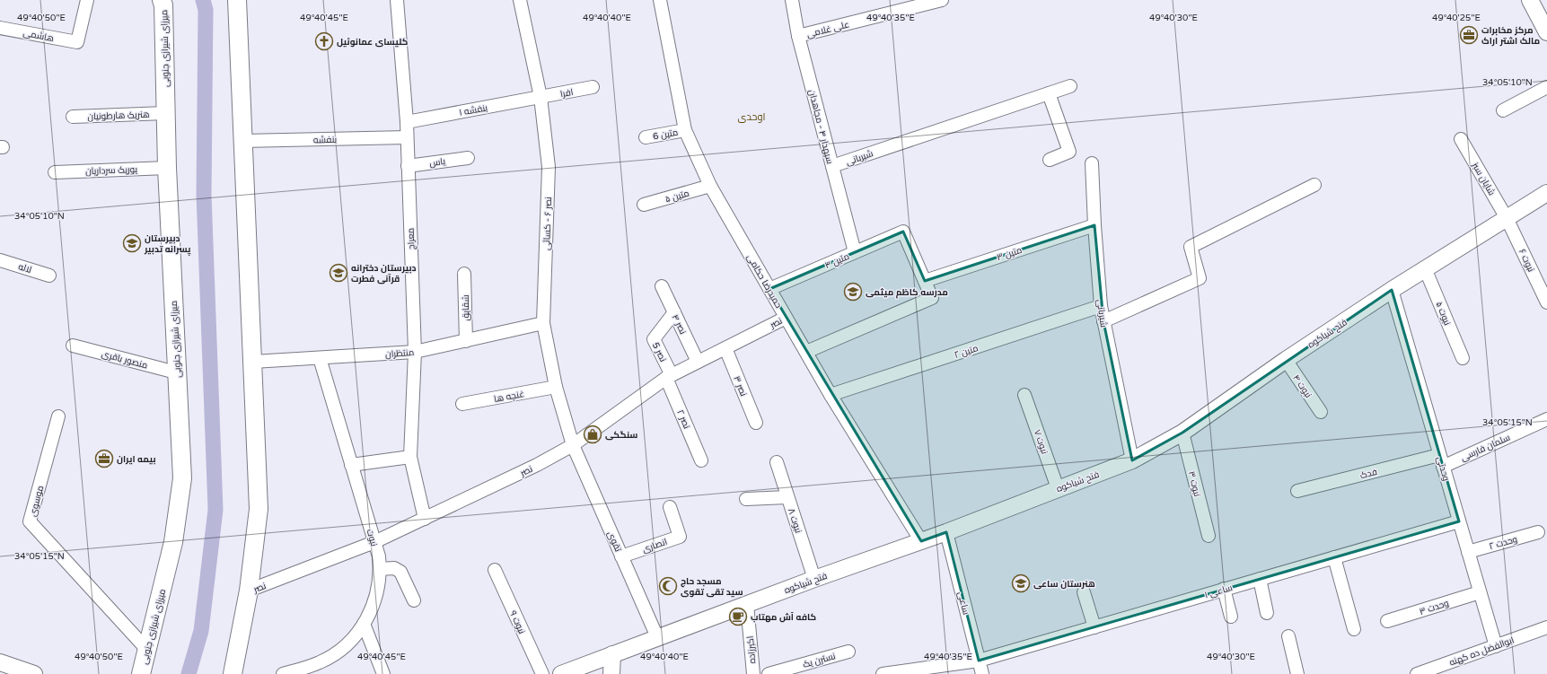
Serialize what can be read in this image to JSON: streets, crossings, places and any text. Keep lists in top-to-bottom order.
{
  "streets": {
    "main road": ["میرزای شیرازی جنوبی"],
    "street": [
      "علی غلامی",
      "هاشمی",
      "افرا",
      "بنفشه ۱",
      "هنریک هارطونیان",
      "سپهدار ۴ - مجاهدان",
      "متین 6",
      "بنفشه",
      "شیربانی",
      "یاس",
      "یوریک سرداریان",
      "شایان سبز",
      "متین ۵",
      "نصر ۶ - کسائی",
      "معراج",
      "متین ۳",
      "متین ۴",
      "نبوت ۶",
      "لاله",
      "حمیدرضا حکامی",
      "شقایق",
      "نبوت ۵",
      "نصر",
      "نصر ۴",
      "فتح شیاکوه",
      "متین ۲",
      "نصر 5",
      "منتظران",
      "منصور باقری",
      "نصر ۳",
      "نبوت ۴",
      "غنچه ها",
      "نصر ۲",
      "نبوت ۷",
      "سلمان فارسی",
      "وحدتی",
      "فدک",
      "نبوت ۳",
      "موسوی",
      "نبوت ۸",
      "نبوت",
      "تقوی",
      "وحدت ۲",
      "انصاری",
      "ساعی ۱",
      "ساعی",
      "وحدت ۳",
      "نبوت ۹",
      "اکبرزاده",
      "ابوالفضل ده کهنه",
      "نسترن یک"
    ]
  },
  "crossings": [
    ["علی غلامی", "سپهدار ۴ - مجاهدان"],
    ["میرزای شیرازی جنوبی", "هنریک هارطونیان"],
    ["میرزای شیرازی جنوبی", "یوریک سرداریان"],
    ["میرزای شیرازی جنوبی", "منصور باقری"],
    ["میرزای شیرازی جنوبی", "موسوی"],
    ["افرا", "بنفشه ۱"],
    ["افرا", "نصر ۶ - کسائی"],
    ["بنفشه ۱", "نصر ۶ - کسائی"],
    ["بنفشه ۱", "معراج"],
    ["سپهدار ۴ - مجاهدان", "شیربانی"],
    ["سپهدار ۴ - مجاهدان", "متین ۴"],
    ["متین 6", "حمیدرضا حکامی"],
    ["بنفشه", "معراج"],
    ["شیربانی", "متین ۳"],
    ["شیربانی", "فتح شیاکوه"],
    ["شیربانی", "متین ۲"],
    ["یاس", "معراج"],
    ["شایان سبز", "نبوت ۶"],
    ["شایان سبز", "فتح شیاکوه"],
    ["متین ۵", "حمیدرضا حکامی"],
    ["نصر ۶ - کسائی", "نصر"],
    ["نصر ۶ - کسائی", "منتظران"],
    ["نصر ۶ - کسائی", "غنچه ها"],
    ["نصر ۶ - کسائی", "تقوی"],
    ["معراج", "نصر"],
    ["معراج", "منتظران"],
    ["متین ۳", "متین ۴"],
    ["متین ۴", "حمیدرضا حکامی"],
    ["نبوت ۶", "فتح شیاکوه"],
    ["حمیدرضا حکامی", "نصر"],
    ["حمیدرضا حکامی", "فتح شیاکوه"],
    ["حمیدرضا حکامی", "متین ۲"],
    ["شقایق", "منتظران"],
    ["نبوت ۵", "فتح شیاکوه"],
    ["نصر", "نصر ۴"],
    ["نصر", "نصر 5"],
    ["نصر", "نصر ۳"],
    ["نصر", "نصر ۲"],
    ["نصر", "نبوت"],
    ["نصر", "تقوی"],
    ["نصر ۴", "نصر 5"],
    ["فتح شیاکوه", "نبوت ۴"],
    ["فتح شیاکوه", "نبوت ۷"],
    ["فتح شیاکوه", "وحدتی"],
    ["فتح شیاکوه", "نبوت ۳"],
    ["فتح شیاکوه", "نبوت ۸"],
    ["فتح شیاکوه", "تقوی"],
    ["فتح شیاکوه", "ساعی"],
    ["فتح شیاکوه", "اکبرزاده"],
    ["نصر 5", "نصر ۲"],
    ["منتظران", "نبوت"],
    ["سلمان فارسی", "وحدتی"],
    ["سلمان فارسی", "فدک"],
    ["وحدتی", "فدک"],
    ["وحدتی", "وحدت ۲"],
    ["وحدتی", "ساعی ۱"],
    ["وحدتی", "وحدت ۳"],
    ["وحدتی", "ابوالفضل ده کهنه"],
    ["تقوی", "انصاری"],
    ["ساعی ۱", "ساعی"]
  ],
  "districts": ["اوحدی"],
  "places": {
    "office": ["مرکز مخابرات مالک اشتر اراک", "بیمه ایران"],
    "church": ["کلیسای عمانوئیل"],
    "school or university": [
      "دبیرستان پسرانه تدبیر",
      "دبیرستان دخترانه قرآنی فطرت",
      "مدرسه كاظم ميثمى",
      "هنرستان ساعی"
    ],
    "shop": ["سنگکی"],
    "mosque": ["مسجد حاج سید تقی تقوی"],
    "cafe": ["کافه آش مهتاب"]
  },
  "coordinates": [
    "49°40'50\"E",
    "49°40'45\"E",
    "49°40'40\"E",
    "49°40'35\"E",
    "49°40'30\"E",
    "49°40'25\"E",
    "34°05'10\"N",
    "34°05'15\"N"
  ]
}
